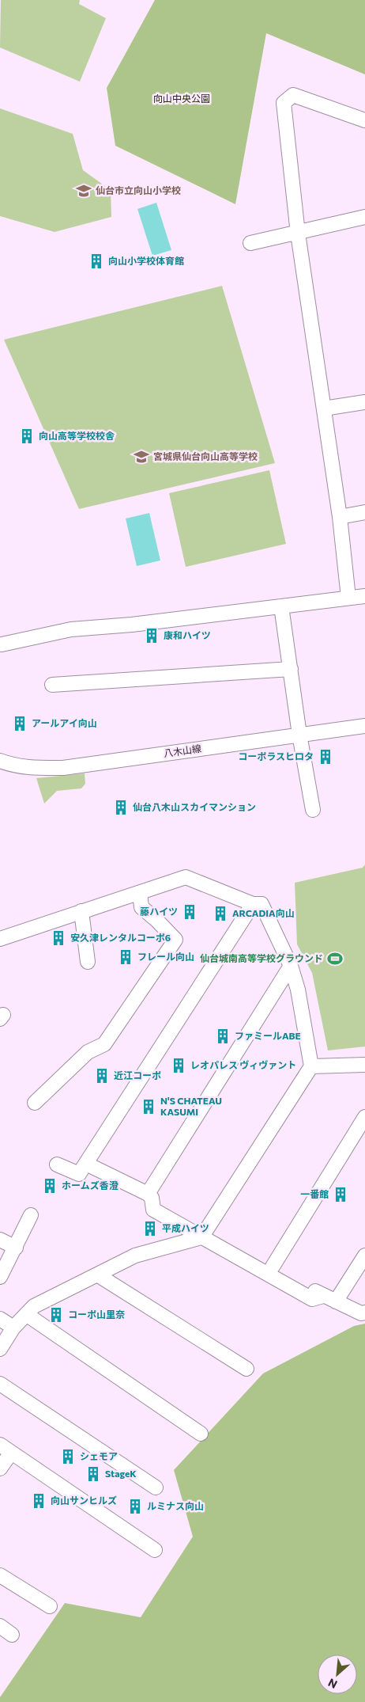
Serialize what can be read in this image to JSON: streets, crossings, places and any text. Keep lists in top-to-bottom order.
{
  "streets": {
    "street": ["八木山線"]
  },
  "parks": ["向山中央公園"],
  "places": {
    "school or university": ["仙台市立向山小学校", "宮城県仙台向山高等学校"],
    "building": [
      "向山小学校体育館",
      "向山高等学校校舎",
      "康和ハイツ",
      "アールアイ向山",
      "コーポラスヒロタ",
      "仙台八木山スカイマンション",
      "藤ハイツ",
      "ARCADIA向山",
      "安久津レンタルコーポ6",
      "フレール向山",
      "ファミールABE",
      "レオパレス ヴィヴァント",
      "近江コーポ",
      "N'S CHATEAU KASUMI",
      "ホームズ香澄",
      "一番館",
      "平成ハイツ",
      "コーポ山里奈",
      "シェモア",
      "StageK",
      "向山サンヒルズ",
      "ルミナス向山"
    ],
    "sports": ["仙台城南高等学校グラウンド"]
  },
  "north": "bottom left"
}
